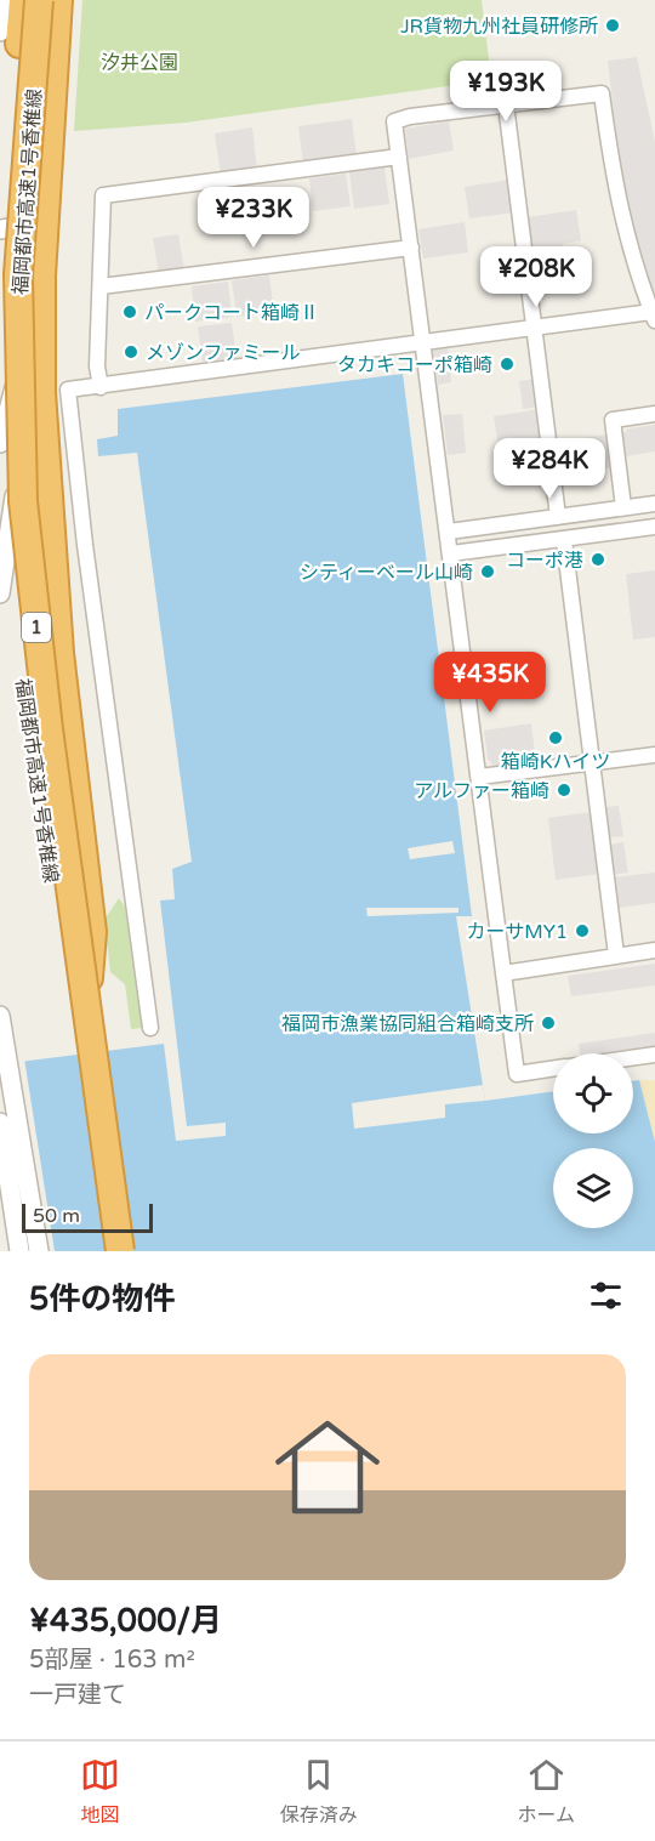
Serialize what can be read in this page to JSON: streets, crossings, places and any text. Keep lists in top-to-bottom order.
{
  "streets": {
    "highway": ["福岡都市高速1号香椎線", "1"]
  },
  "parks": ["汐井公園"],
  "places": [
    "JR貨物九州社員研修所",
    "パークコート箱崎Ⅱ",
    "メゾンファミール",
    "タカキコーポ箱崎",
    "コーポ港",
    "シティーベール山崎",
    "箱崎Kハイツ",
    "アルファー箱崎",
    "カーサMY1",
    "福岡市漁業協同組合箱崎支所"
  ],
  "scale_bar": "50 m",
  "page": {
    "price": [
      "¥193K",
      "¥233K",
      "¥208K",
      "¥284K",
      "¥435K"
    ],
    "scale": "50 m",
    "heading": "5件の物件",
    "list": [
      {
        "name": "¥435,000/月",
        "note": "5部屋 · 163 m² · 一戸建て"
      }
    ],
    "tabs": ["地図", "保存済み", "ホーム"]
  }
}
